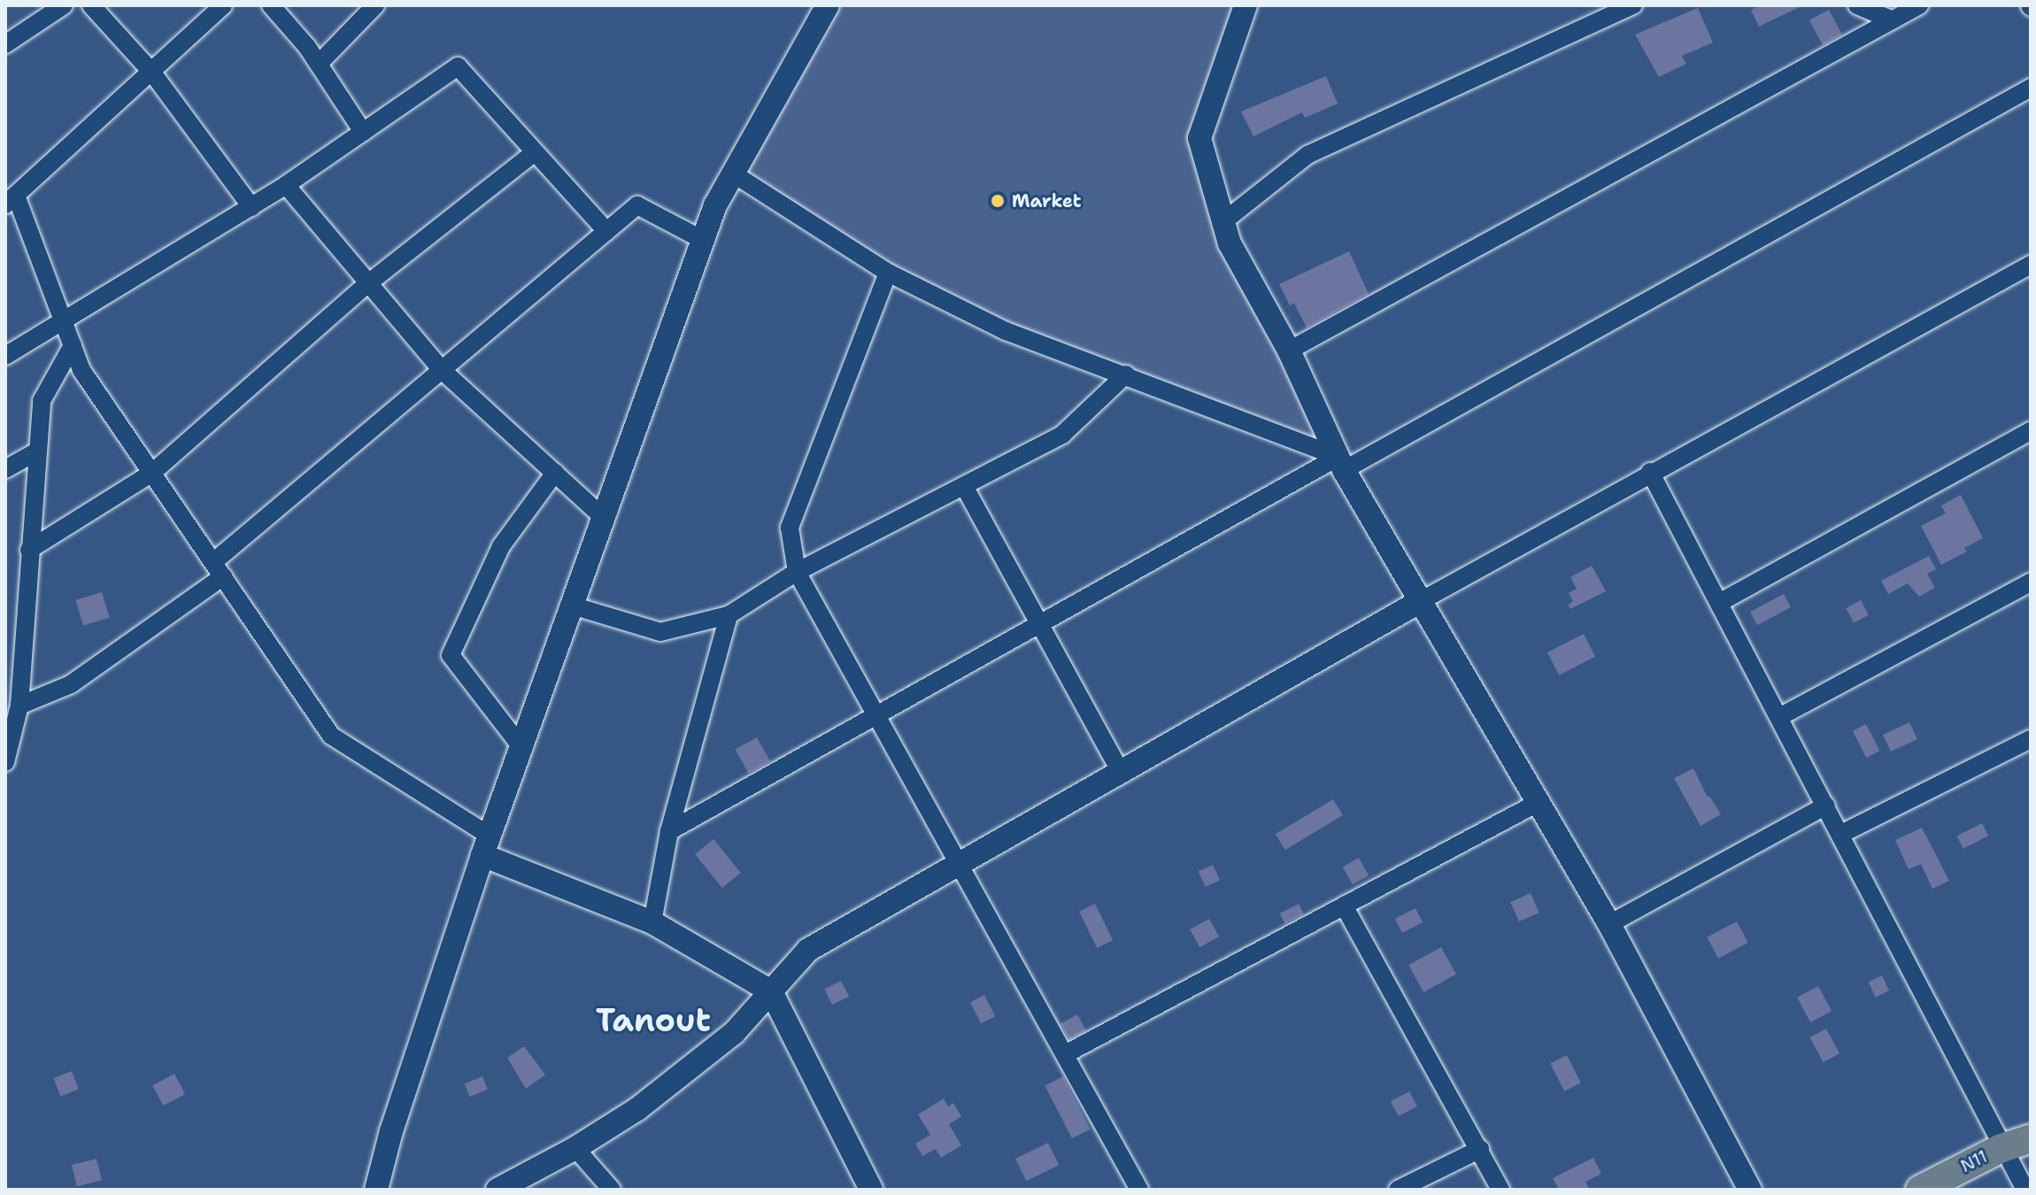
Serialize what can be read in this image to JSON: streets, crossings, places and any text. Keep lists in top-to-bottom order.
{
  "streets": {
    "main road": ["N11"]
  },
  "districts": ["Tanout"],
  "places": ["Market"]
}
